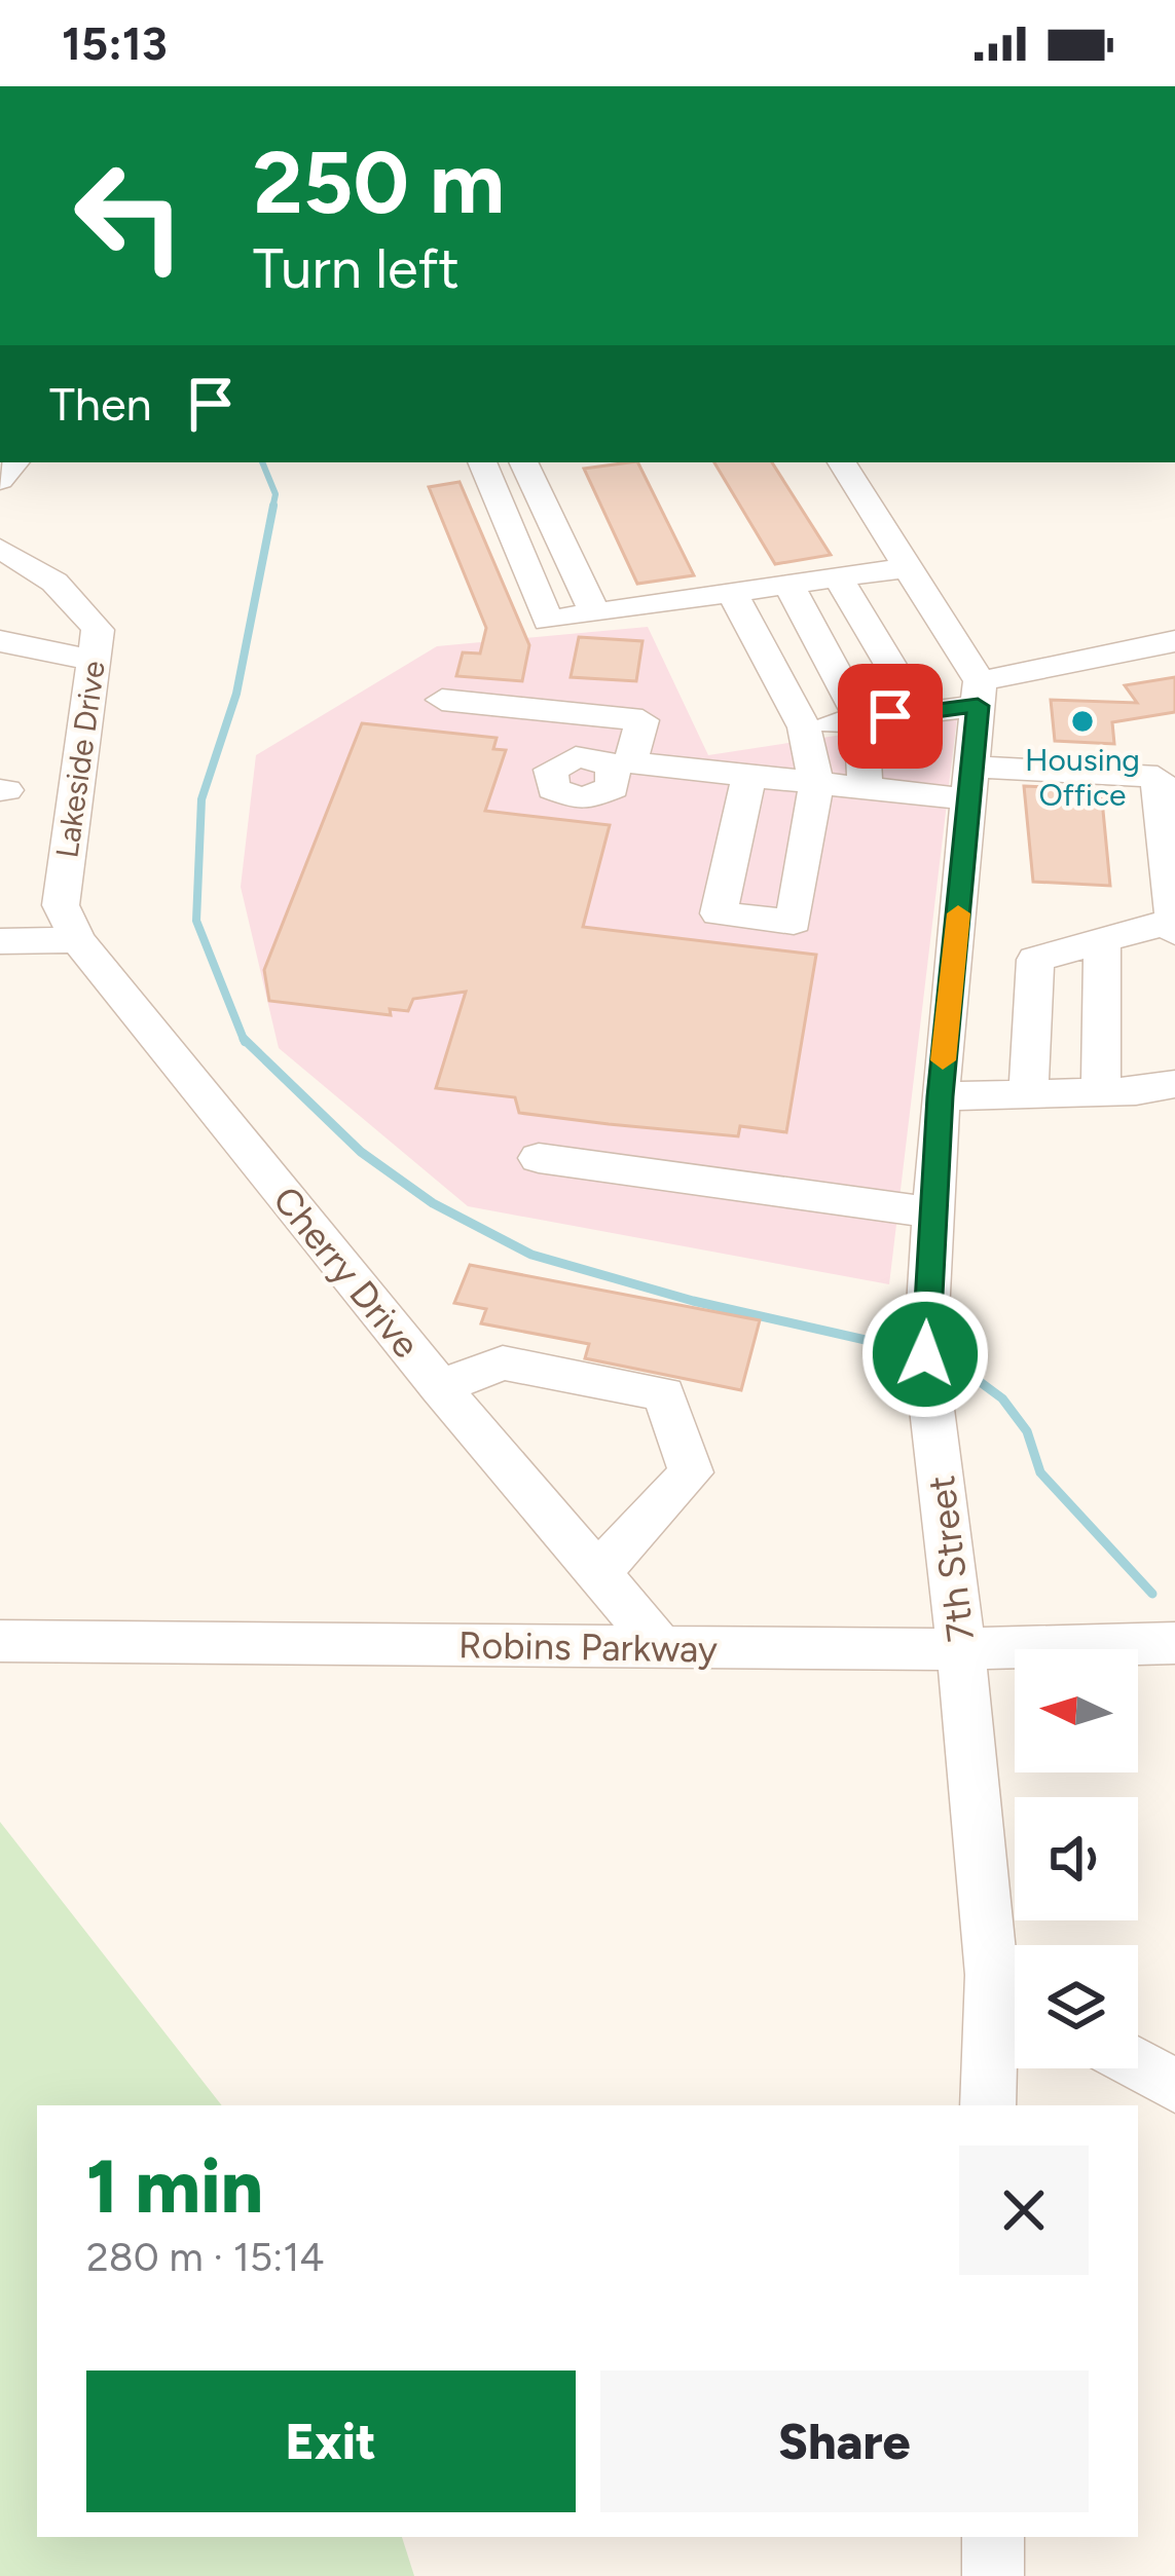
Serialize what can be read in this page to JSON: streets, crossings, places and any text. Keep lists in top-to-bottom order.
{
  "streets": {
    "street": [
      "Lakeside Drive",
      "Cherry Drive",
      "7th Street",
      "Robins Parkway"
    ]
  },
  "crossings": [
    ["Lakeside Drive", "Cherry Drive"],
    ["Cherry Drive", "Robins Parkway"],
    ["7th Street", "Robins Parkway"]
  ],
  "places": ["Housing Office"],
  "north": "left",
  "page": {
    "status": "15:13",
    "turn": ["250 m", "Turn left"],
    "then": "Then",
    "heading": ["1 min", "280 m · 15:14"],
    "buttons": ["Exit", "Share"]
  }
}
